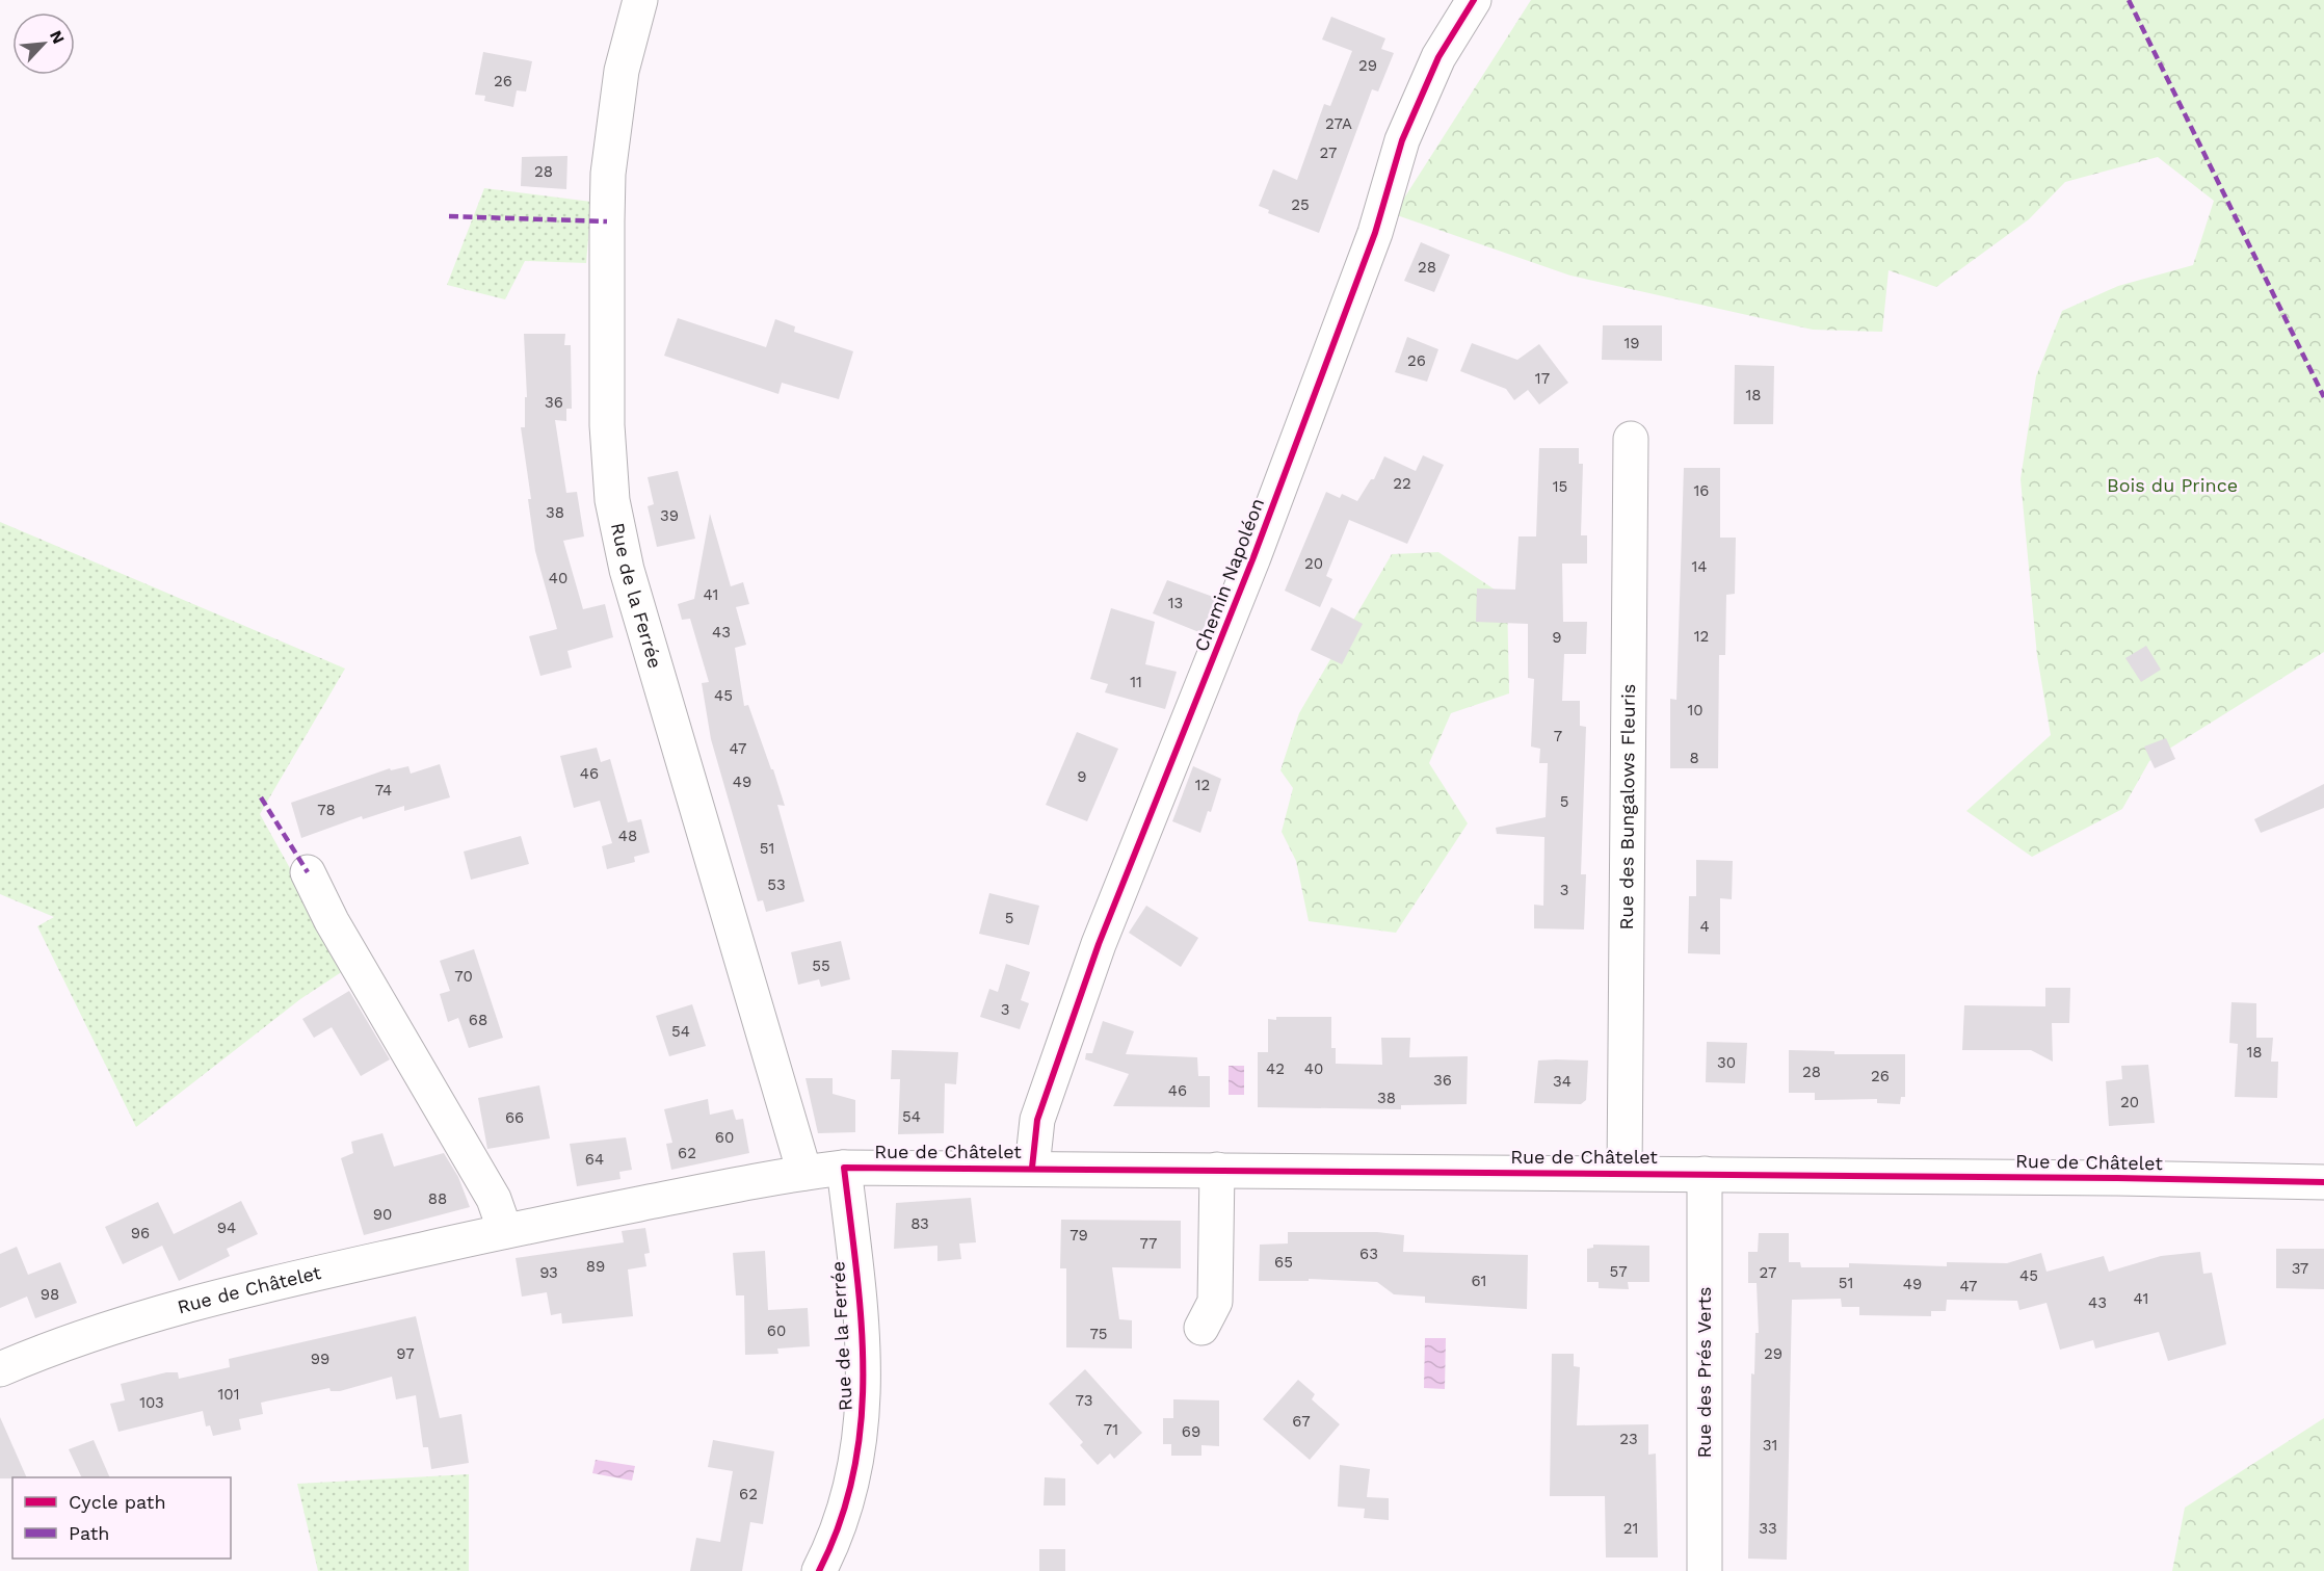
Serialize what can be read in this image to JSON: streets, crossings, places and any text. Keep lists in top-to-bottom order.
{
  "streets": {
    "street": [
      "Chemin Napoléon",
      "Rue de la Ferrée",
      "Rue des Bungalows Fleuris",
      "Rue de Châtelet",
      "Rue des Prés Verts"
    ]
  },
  "crossings": [
    ["Chemin Napoléon", "Rue de Châtelet"],
    ["Rue de la Ferrée", "Rue de Châtelet"],
    ["Rue des Bungalows Fleuris", "Rue de Châtelet"],
    ["Rue de Châtelet", "Rue des Prés Verts"]
  ],
  "parks": ["Bois du Prince"],
  "house_numbers": [
    "29",
    "26",
    "27A",
    "27",
    "28",
    "25",
    "28",
    "19",
    "26",
    "17",
    "18",
    "36",
    "22",
    "15",
    "16",
    "38",
    "39",
    "20",
    "14",
    "40",
    "41",
    "13",
    "43",
    "12",
    "9",
    "11",
    "45",
    "10",
    "7",
    "47",
    "8",
    "46",
    "9",
    "49",
    "12",
    "74",
    "5",
    "78",
    "48",
    "51",
    "53",
    "3",
    "5",
    "4",
    "55",
    "70",
    "3",
    "68",
    "54",
    "18",
    "30",
    "42",
    "40",
    "28",
    "26",
    "36",
    "34",
    "46",
    "38",
    "20",
    "54",
    "66",
    "60",
    "62",
    "64",
    "88",
    "90",
    "83",
    "94",
    "96",
    "79",
    "77",
    "63",
    "65",
    "89",
    "37",
    "57",
    "93",
    "27",
    "45",
    "61",
    "51",
    "49",
    "47",
    "98",
    "41",
    "43",
    "60",
    "75",
    "97",
    "29",
    "99",
    "101",
    "73",
    "103",
    "67",
    "71",
    "69",
    "23",
    "31",
    "62",
    "21",
    "33"
  ],
  "legend": ["Cycle path", "Path"],
  "north": "top right"
}
